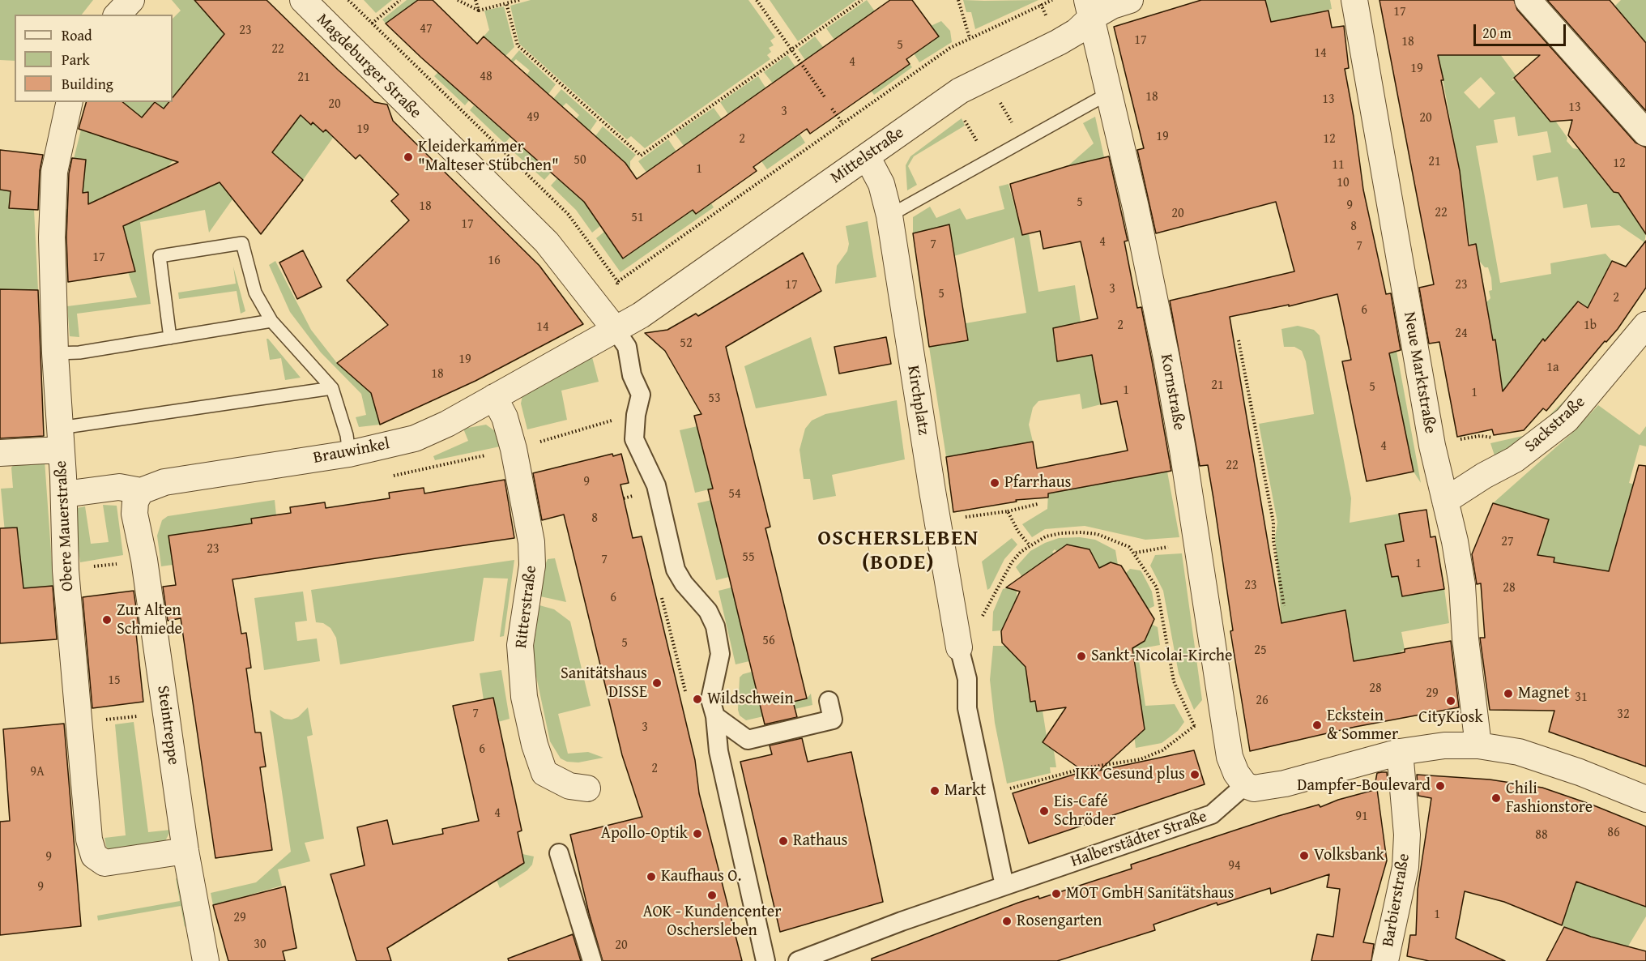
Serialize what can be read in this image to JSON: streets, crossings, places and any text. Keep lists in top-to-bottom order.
{
  "streets": {
    "street": [
      "Magdeburger Straße",
      "Mittelstraße",
      "Neue Marktstraße",
      "Kornstraße",
      "Kirchplatz",
      "Sackstraße",
      "Brauwinkel",
      "Obere Mauerstraße",
      "Ritterstraße",
      "Steintreppe",
      "Halberstädter Straße",
      "Barbierstraße"
    ]
  },
  "crossings": [
    ["Magdeburger Straße", "Mittelstraße"],
    ["Magdeburger Straße", "Brauwinkel"],
    ["Mittelstraße", "Kornstraße"],
    ["Mittelstraße", "Kirchplatz"],
    ["Mittelstraße", "Brauwinkel"],
    ["Neue Marktstraße", "Sackstraße"],
    ["Kornstraße", "Halberstädter Straße"],
    ["Brauwinkel", "Ritterstraße"],
    ["Brauwinkel", "Steintreppe"],
    ["Obere Mauerstraße", "Steintreppe"]
  ],
  "districts": ["OSCHERSLEBEN (BODE)"],
  "places": [
    "Kleiderkammer \"Malteser Stübchen\"",
    "Pfarrhaus",
    "Zur Alten Schmiede",
    "Sankt-Nicolai-Kirche",
    "Sanitätshaus DISSE",
    "Magnet",
    "Wildschwein",
    "CityKiosk",
    "Eckstein & Sommer",
    "IKK Gesund plus",
    "Dampfer-Boulevard",
    "Markt",
    "Chili Fashionstore",
    "Eis-Café Schröder",
    "Apollo-Optik",
    "Rathaus",
    "Volksbank",
    "Kaufhaus O.",
    "MOT GmbH Sanitätshaus",
    "AOK - Kundencenter Oschersleben",
    "Rosengarten"
  ],
  "house_numbers": [
    "17",
    "47",
    "23",
    "17",
    "18",
    "5",
    "22",
    "14",
    "4",
    "19",
    "48",
    "21",
    "18",
    "13",
    "20",
    "13",
    "3",
    "49",
    "20",
    "19",
    "19",
    "2",
    "12",
    "50",
    "21",
    "12",
    "11",
    "1",
    "10",
    "5",
    "9",
    "18",
    "22",
    "20",
    "51",
    "17",
    "8",
    "4",
    "7",
    "7",
    "17",
    "16",
    "17",
    "23",
    "3",
    "5",
    "2",
    "6",
    "2",
    "1b",
    "14",
    "24",
    "52",
    "19",
    "1a",
    "18",
    "21",
    "5",
    "1",
    "1",
    "53",
    "4",
    "22",
    "9",
    "54",
    "8",
    "27",
    "23",
    "55",
    "7",
    "1",
    "23",
    "28",
    "6",
    "56",
    "5",
    "25",
    "15",
    "28",
    "29",
    "31",
    "26",
    "7",
    "32",
    "3",
    "6",
    "2",
    "9A",
    "4",
    "91",
    "86",
    "88",
    "9",
    "94",
    "9",
    "1",
    "29",
    "30",
    "20"
  ],
  "legend": ["Road", "Park", "Building"],
  "scale_bar": "20 m"
}
